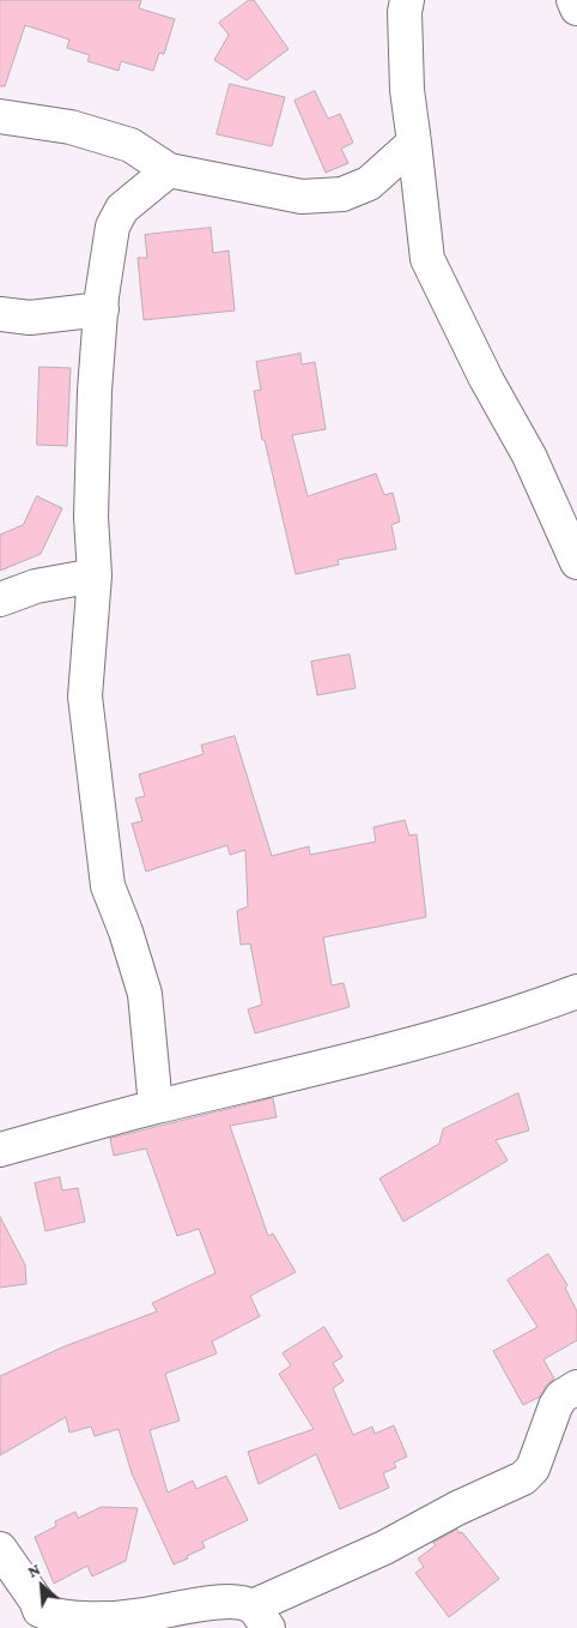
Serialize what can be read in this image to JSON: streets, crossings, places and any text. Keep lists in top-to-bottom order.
{
  "north": "top left"
}
